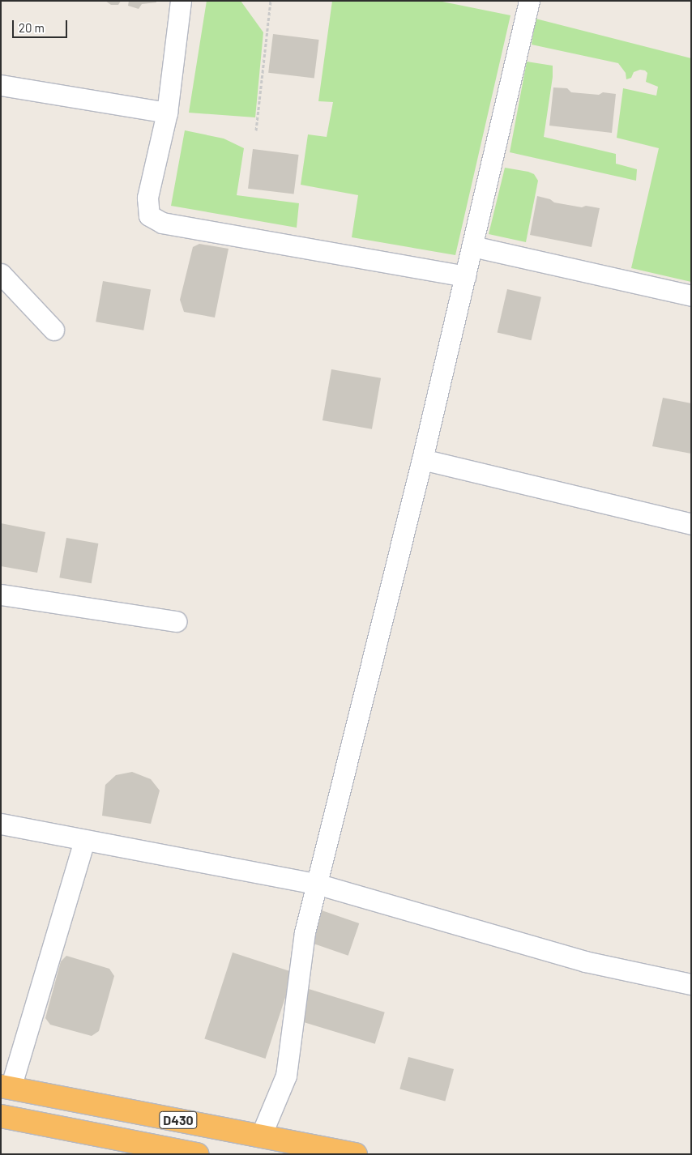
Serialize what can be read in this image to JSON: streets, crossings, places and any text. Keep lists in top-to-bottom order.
{
  "streets": {
    "highway": ["D430"]
  },
  "scale_bar": "20 m"
}
